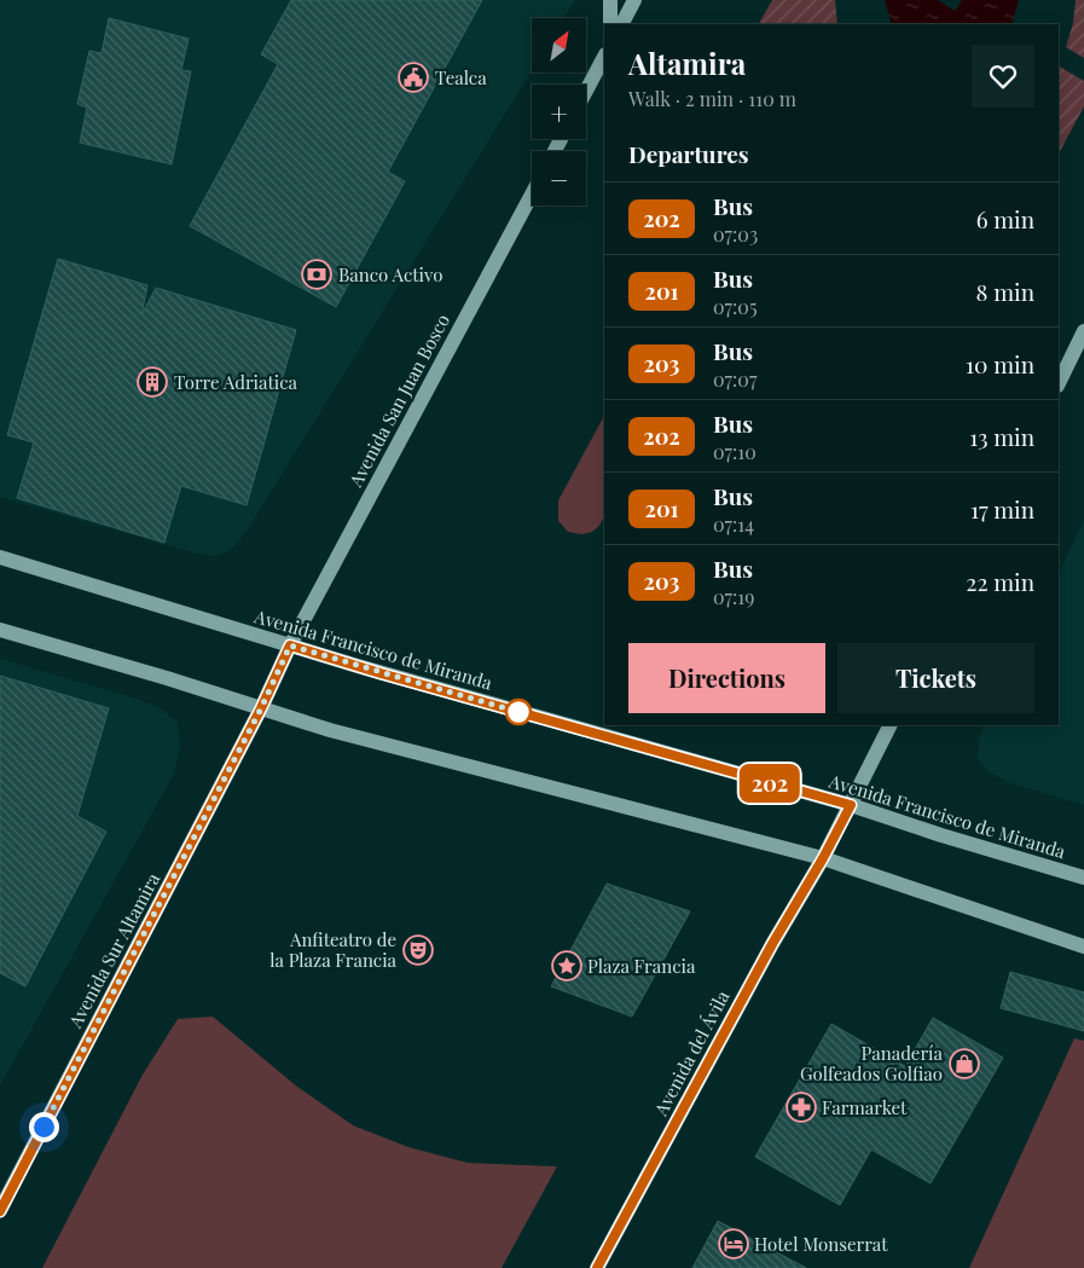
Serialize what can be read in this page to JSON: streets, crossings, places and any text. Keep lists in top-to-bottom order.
{
  "streets": {
    "main road": [
      "Avenida San Juan Bosco",
      "Avenida Francisco de Miranda",
      "Avenida Sur Altamira",
      "Avenida del Ávila"
    ]
  },
  "crossings": [
    ["Avenida San Juan Bosco", "Avenida Francisco de Miranda"],
    ["Avenida San Juan Bosco", "Avenida Sur Altamira"],
    ["Avenida Francisco de Miranda", "Avenida del Ávila"]
  ],
  "places": {
    "public building": ["Tealca"],
    "bank": ["Banco Activo"],
    "building": ["Torre Adriatica"],
    "theatre": ["Anfiteatro de la Plaza Francia"],
    "place": ["Plaza Francia"],
    "shop": ["Panadería Golfeados Golfiao"],
    "pharmacy": ["Farmarket"],
    "hotel": ["Hotel Monserrat"]
  },
  "lines": ["bus line 202"],
  "north": "top right",
  "page": {
    "on_map": "202",
    "map_buttons": ["+", "−"],
    "heading": [
      ["Altamira", "Walk · 2 min · 110 m"],
      "Departures"
    ],
    "list": [
      {
        "mark": "202",
        "name": "Bus",
        "note": "07:03",
        "value": "6 min"
      },
      {
        "mark": "201",
        "name": "Bus",
        "note": "07:05",
        "value": "8 min"
      },
      {
        "mark": "203",
        "name": "Bus",
        "note": "07:07",
        "value": "10 min"
      },
      {
        "mark": "202",
        "name": "Bus",
        "note": "07:10",
        "value": "13 min"
      },
      {
        "mark": "201",
        "name": "Bus",
        "note": "07:14",
        "value": "17 min"
      },
      {
        "mark": "203",
        "name": "Bus",
        "note": "07:19",
        "value": "22 min"
      }
    ],
    "buttons": ["Directions", "Tickets"]
  }
}
